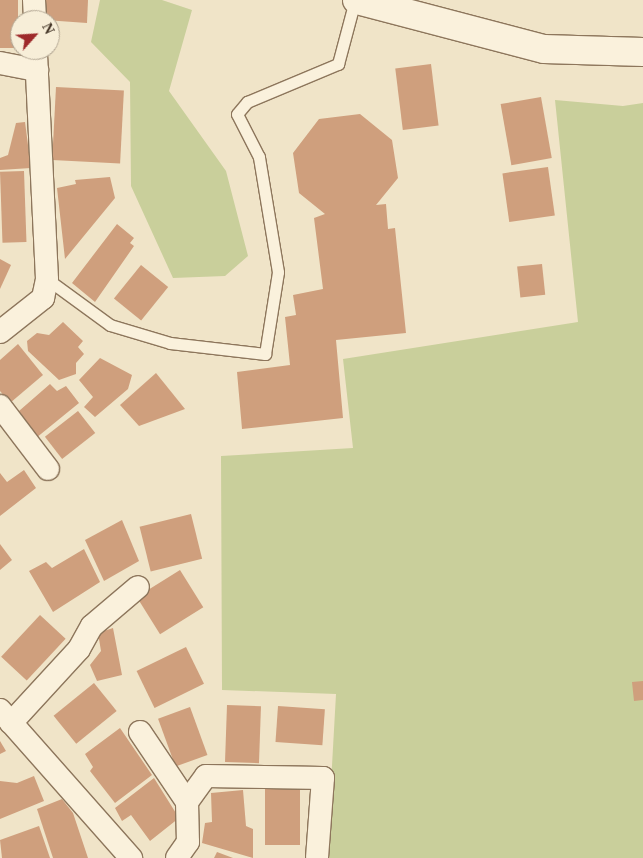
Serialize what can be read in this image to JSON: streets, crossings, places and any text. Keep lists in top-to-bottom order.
{
  "north": "top right"
}
